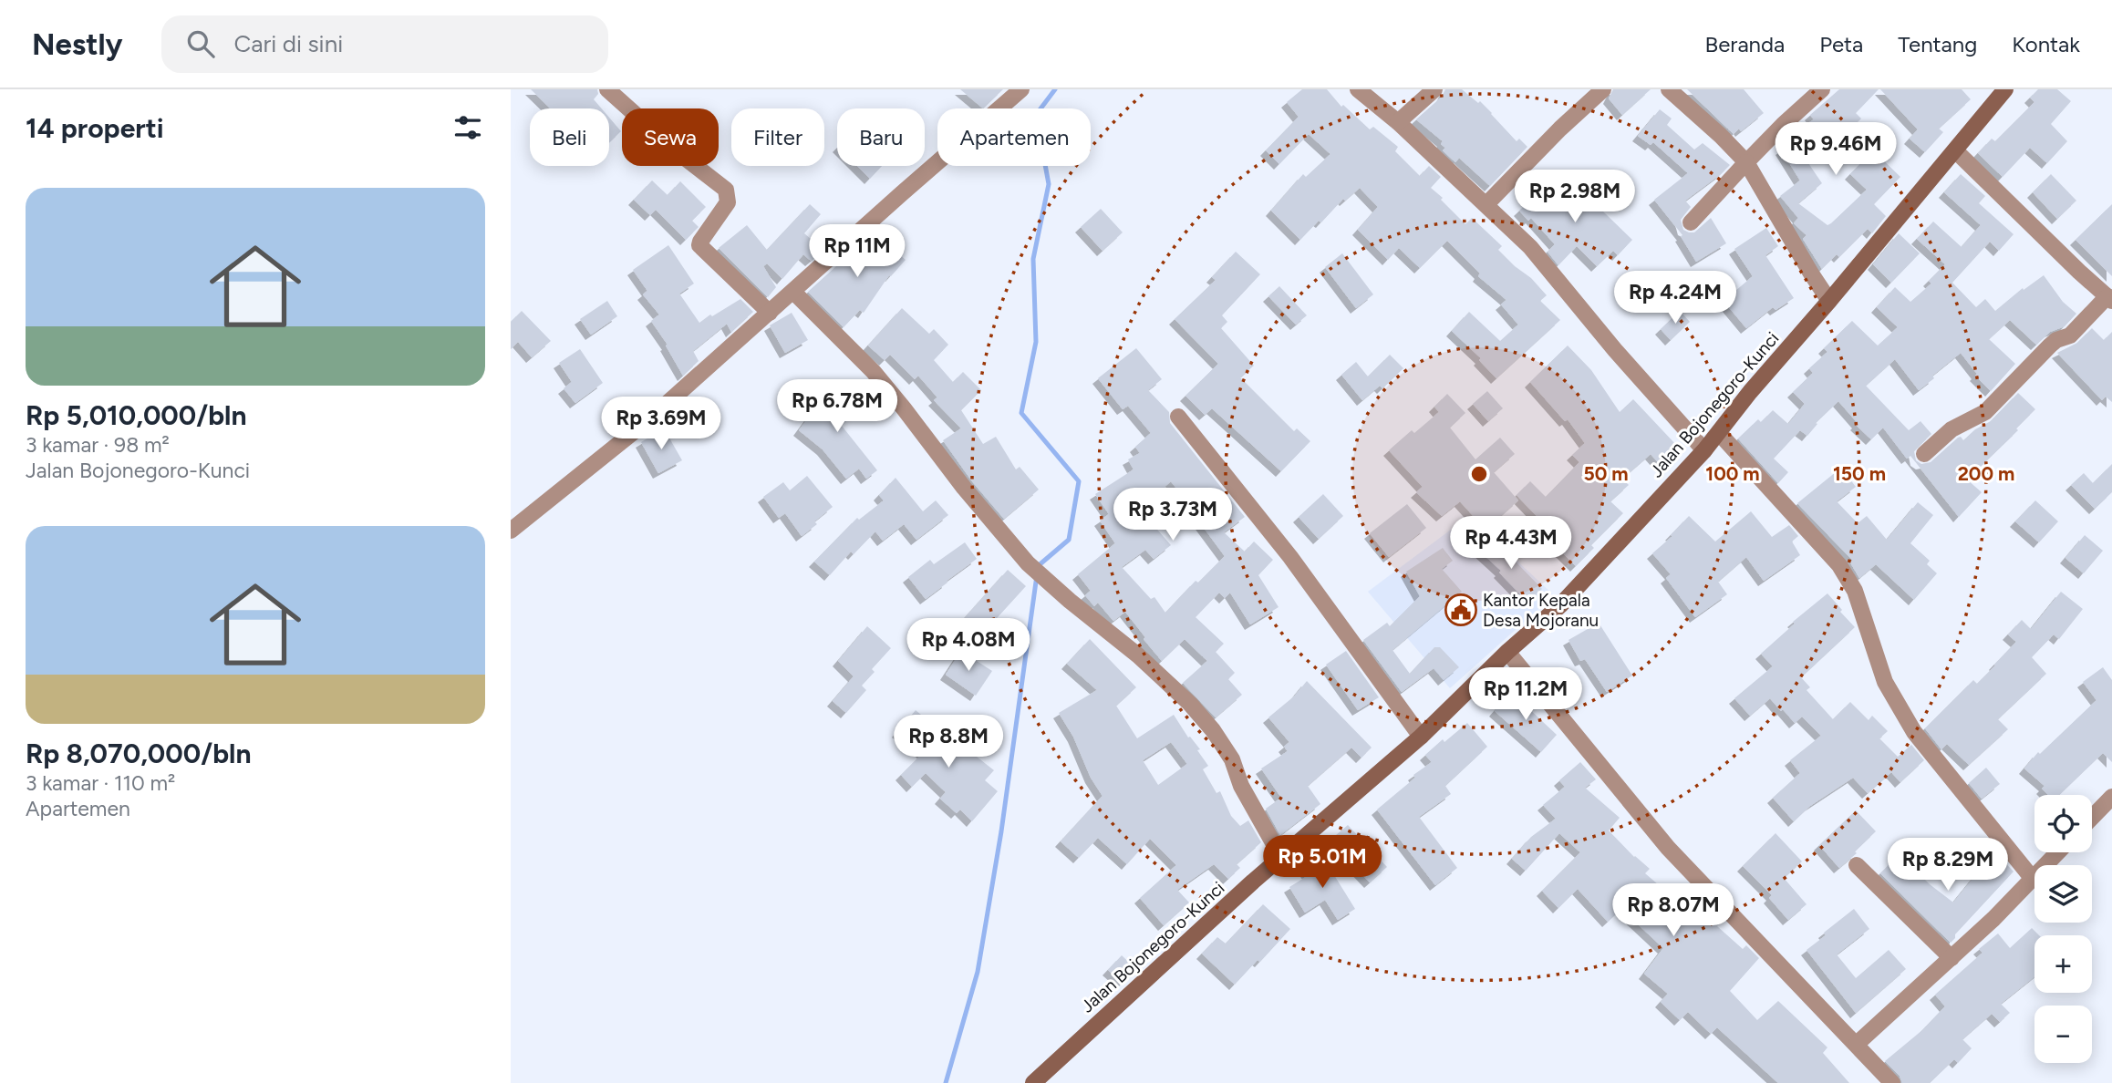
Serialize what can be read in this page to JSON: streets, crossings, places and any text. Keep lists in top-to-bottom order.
{
  "streets": {
    "main road": ["Jalan Bojonegoro-Kunci"]
  },
  "places": {
    "public building": ["Kantor Kepala Desa Mojoranu"]
  },
  "page": {
    "header": "Nestly",
    "search": "Cari di sini",
    "nav": [
      "Beranda",
      "Peta",
      "Tentang",
      "Kontak"
    ],
    "heading": "14 properti",
    "chip": [
      "Beli",
      "Sewa",
      "Filter",
      "Baru",
      "Apartemen"
    ],
    "price": [
      "Rp 9.46M",
      "Rp 2.98M",
      "Rp 11M",
      "Rp 4.24M",
      "Rp 6.78M",
      "Rp 3.69M",
      "Rp 3.73M",
      "Rp 4.43M",
      "Rp 4.08M",
      "Rp 11.2M",
      "Rp 8.8M",
      "Rp 5.01M",
      "Rp 8.29M",
      "Rp 8.07M"
    ],
    "list": [
      {
        "name": "Rp 5,010,000/bln",
        "note": "3 kamar · 98 m² · Jalan Bojonegoro-Kunci"
      },
      {
        "name": "Rp 8,070,000/bln",
        "note": "3 kamar · 110 m² · Apartemen"
      }
    ],
    "map_buttons": ["+", "−"]
  },
  "rings": [
    "50 m",
    "100 m",
    "150 m",
    "200 m"
  ]
}
